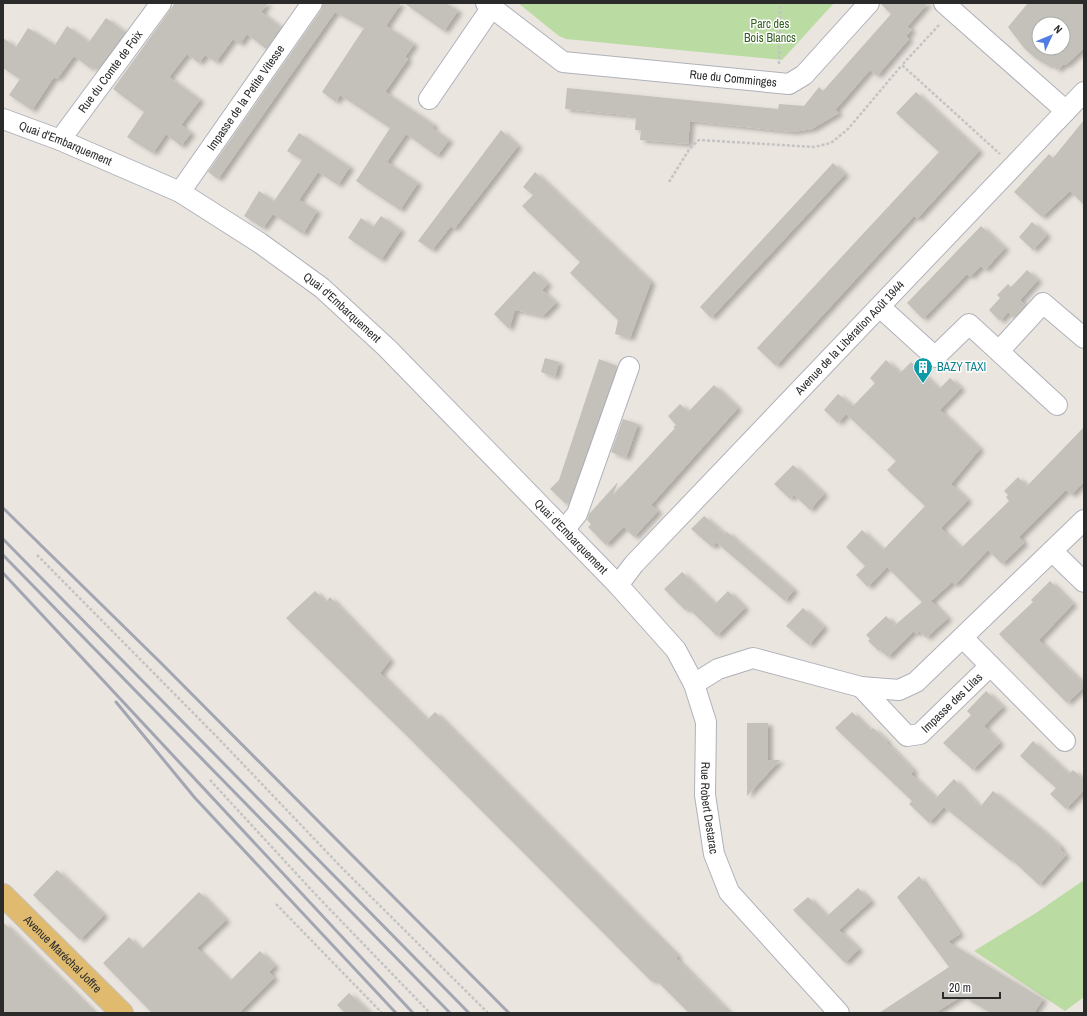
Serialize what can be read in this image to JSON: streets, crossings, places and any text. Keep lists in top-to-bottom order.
{
  "streets": {
    "main road": ["Avenue Maréchal Joffre"],
    "street": [
      "Rue du Comte de Foix",
      "Rue du Comminges",
      "Impasse de la Petite Vitesse",
      "Quai d'Embarquement",
      "Avenue de la Libération Août 1944",
      "Impasse des Lilas",
      "Rue Robert Destarac"
    ]
  },
  "crossings": [
    ["Rue du Comte de Foix", "Quai d'Embarquement"],
    ["Impasse de la Petite Vitesse", "Quai d'Embarquement"],
    ["Quai d'Embarquement", "Avenue de la Libération Août 1944"],
    ["Quai d'Embarquement", "Rue Robert Destarac"],
    ["Avenue de la Libération Août 1944", "Rue Robert Destarac"]
  ],
  "parks": ["Parc des Bois Blancs"],
  "places": {
    "building": ["BAZY TAXI"]
  },
  "scale_bar": "20 m",
  "north": "top right"
}
